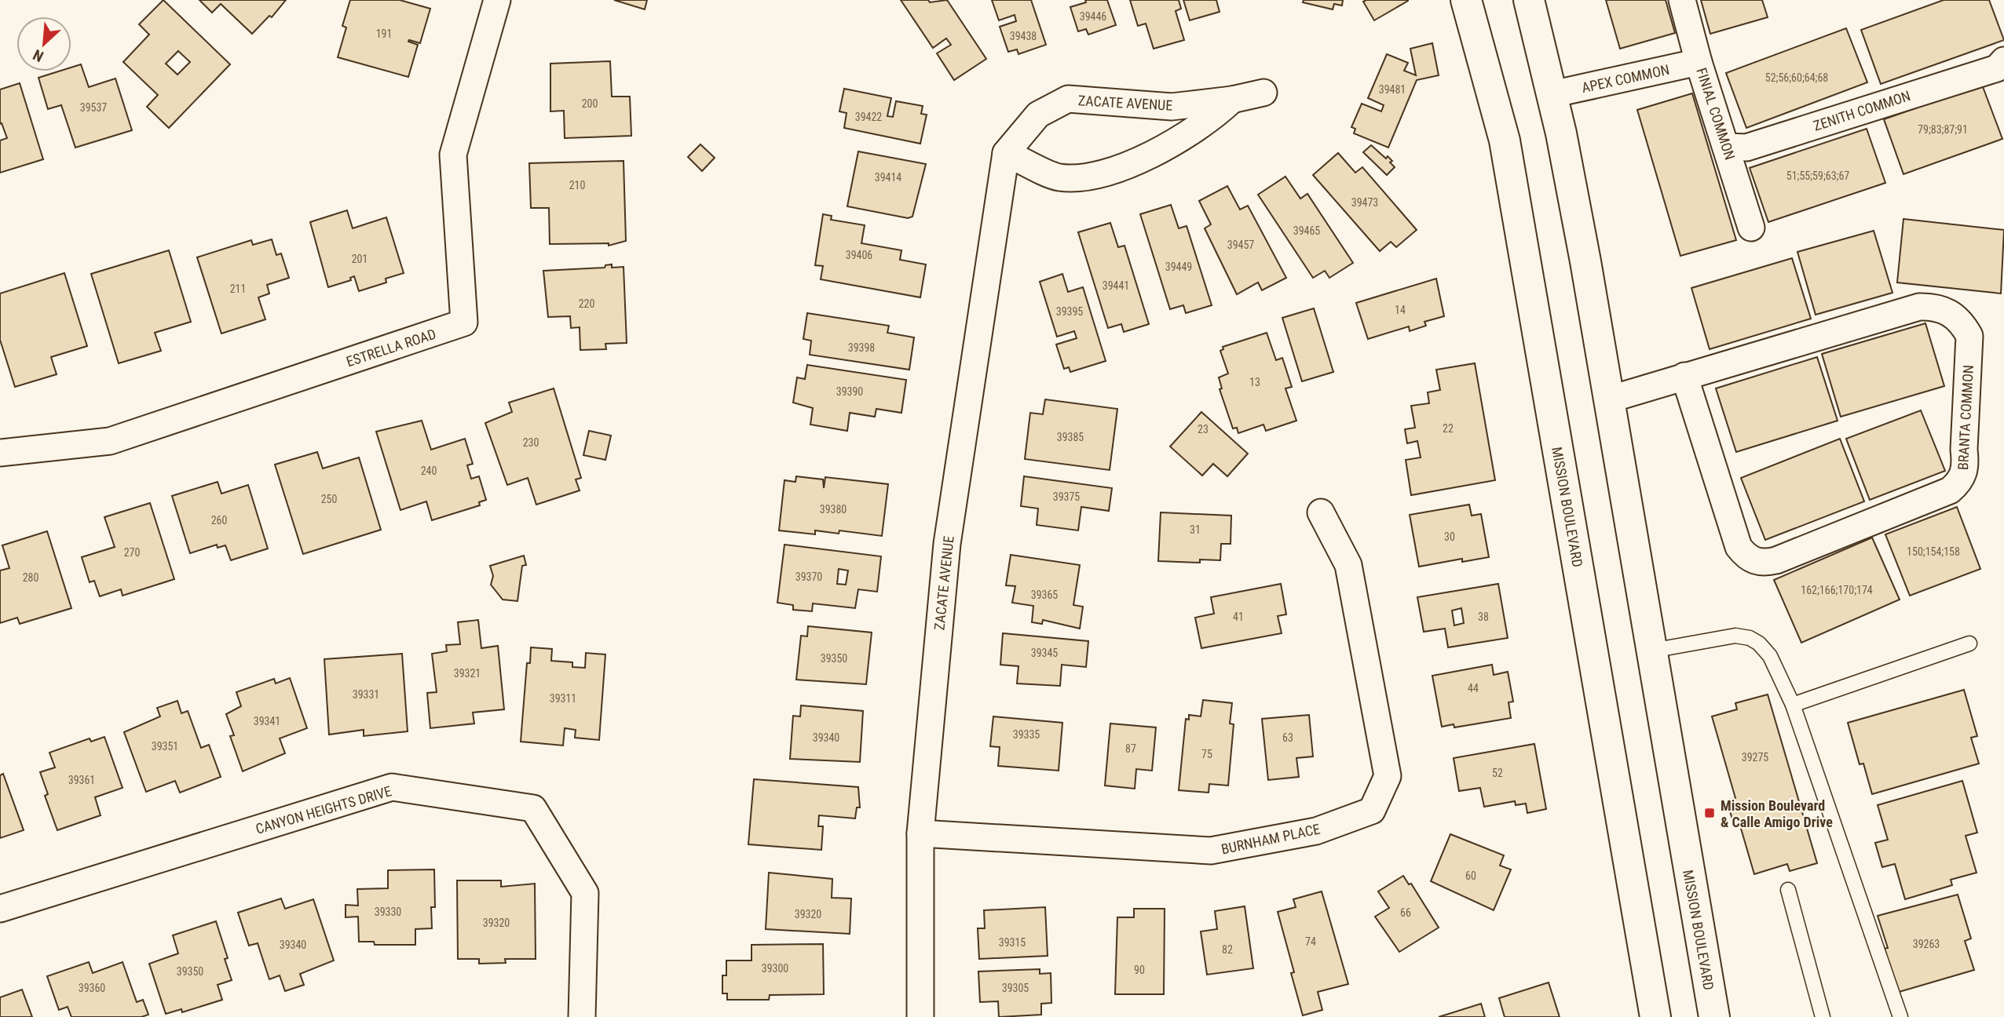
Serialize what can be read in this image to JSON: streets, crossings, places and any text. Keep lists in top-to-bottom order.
{
  "streets": {
    "main road": ["MISSION BOULEVARD"],
    "street": [
      "APEX COMMON",
      "ZACATE AVENUE",
      "ZENITH COMMON",
      "FINIAL COMMON",
      "ESTRELLA ROAD",
      "BRANTA COMMON",
      "CANYON HEIGHTS DRIVE",
      "BURNHAM PLACE"
    ]
  },
  "crossings": [
    ["APEX COMMON", "FINIAL COMMON"],
    ["APEX COMMON", "MISSION BOULEVARD"],
    ["ZACATE AVENUE", "BURNHAM PLACE"],
    ["ZENITH COMMON", "FINIAL COMMON"],
    ["BRANTA COMMON", "MISSION BOULEVARD"]
  ],
  "places": {
    "transit": ["Mission Boulevard & Calle Amigo Drive"]
  },
  "house_numbers": [
    "39446",
    "191",
    "39438",
    "52;56;60;64;68",
    "39481",
    "200",
    "39537",
    "39422",
    "79;83;87;91",
    "51;55;59;63;67",
    "39414",
    "210",
    "39473",
    "39465",
    "39457",
    "39406",
    "201",
    "39449",
    "39441",
    "211",
    "220",
    "14",
    "39395",
    "39398",
    "13",
    "39390",
    "22",
    "23",
    "39385",
    "230",
    "240",
    "39375",
    "250",
    "39380",
    "260",
    "31",
    "30",
    "150;154;158",
    "270",
    "39370",
    "280",
    "162;166;170;174",
    "39365",
    "41",
    "38",
    "39345",
    "39350",
    "39321",
    "44",
    "39331",
    "39311",
    "39341",
    "39335",
    "39340",
    "63",
    "39351",
    "87",
    "75",
    "39275",
    "52",
    "39361",
    "60",
    "39330",
    "66",
    "39320",
    "39320",
    "74",
    "39315",
    "39263",
    "39340",
    "82",
    "39300",
    "90",
    "39350",
    "39360",
    "39305"
  ],
  "north": "bottom left"
}
